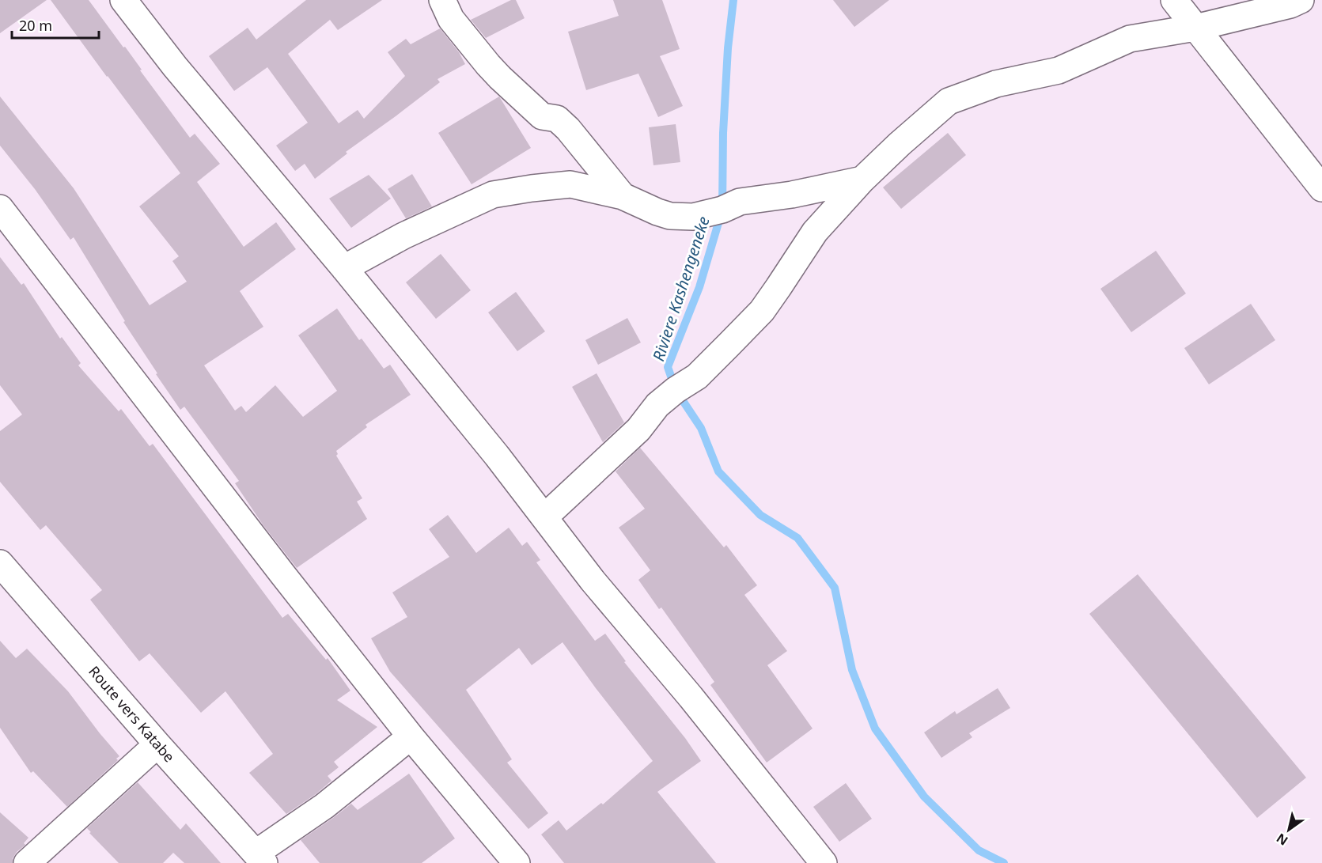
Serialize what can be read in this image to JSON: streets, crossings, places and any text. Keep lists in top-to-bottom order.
{
  "streets": {
    "street": ["Route vers Katabe"]
  },
  "water": ["Riviere Kashengeneke"],
  "scale_bar": "20 m",
  "north": "bottom left"
}
